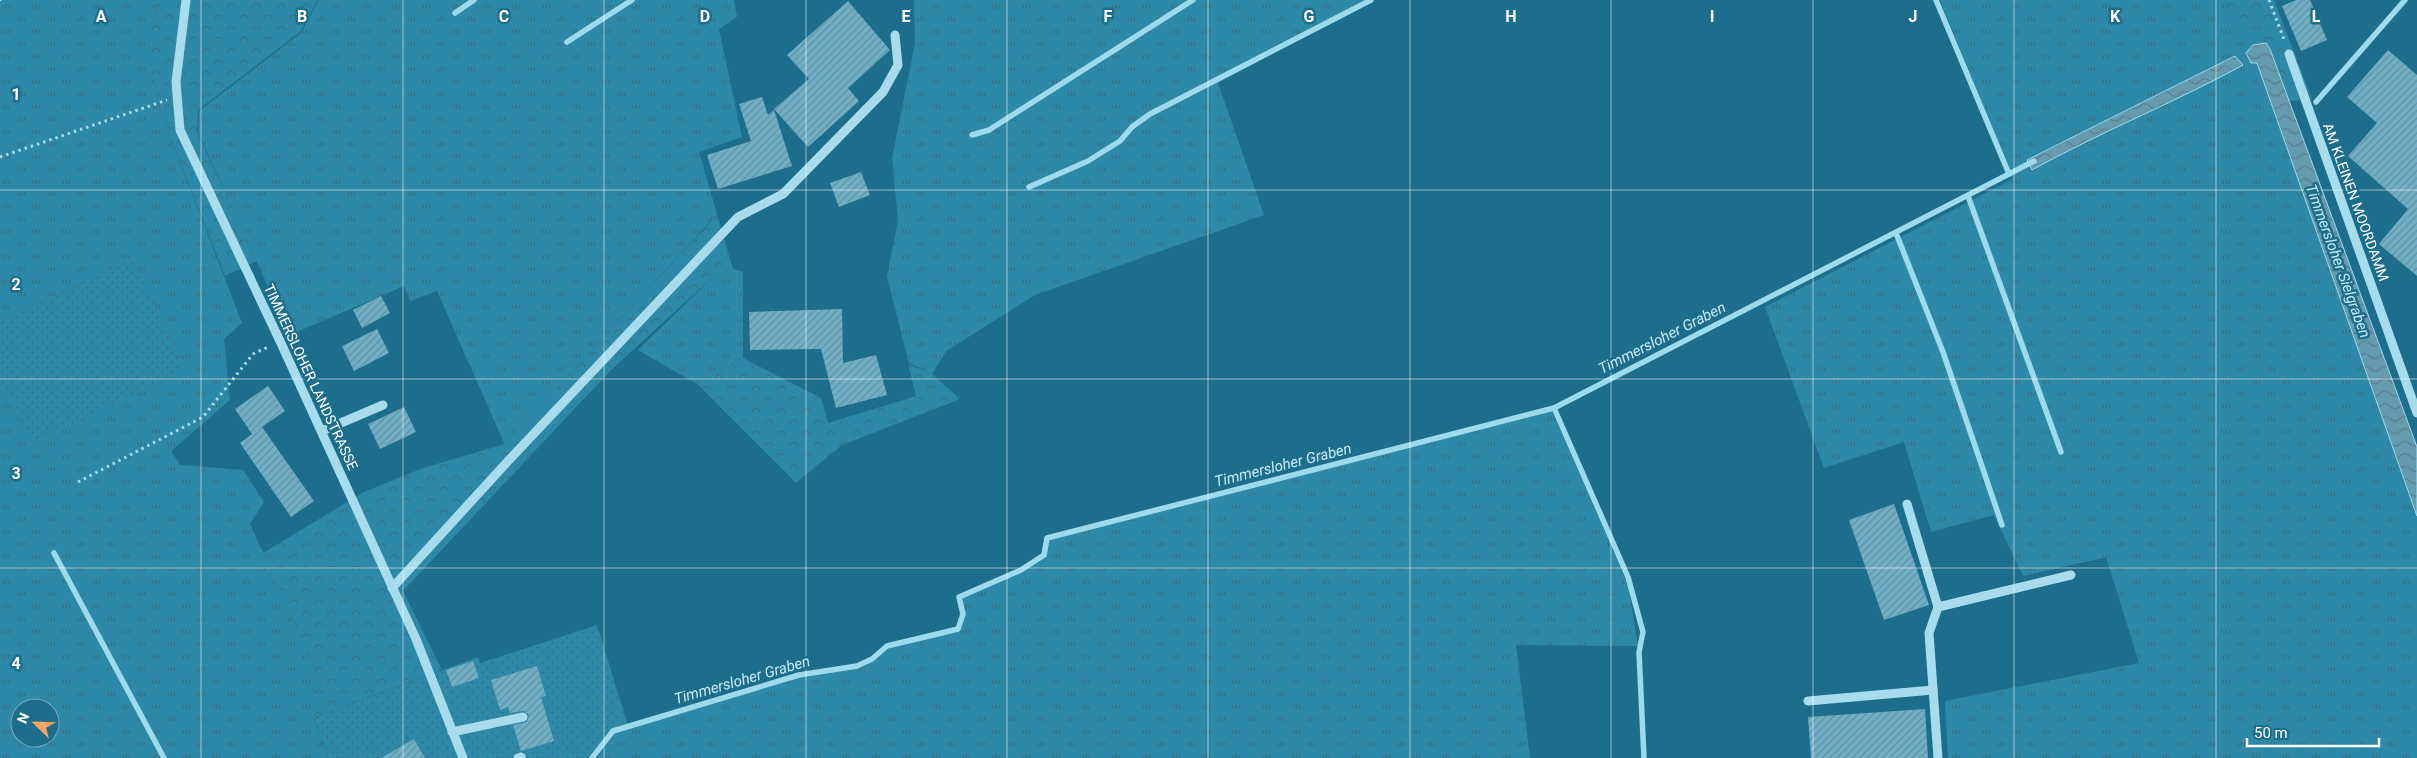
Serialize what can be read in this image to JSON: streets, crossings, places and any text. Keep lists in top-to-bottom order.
{
  "streets": {
    "street": ["AM KLEINEN MOORDAMM", "TIMMERSLOHER LANDSTRASSE"]
  },
  "water": ["Timmersloher Sielgraben", "Timmersloher Graben"],
  "scale_bar": "50 m",
  "north": "top left",
  "grid": {
    "columns": [
      "A",
      "B",
      "C",
      "D",
      "E",
      "F",
      "G",
      "H",
      "I",
      "J",
      "K",
      "L"
    ],
    "rows": [
      "1",
      "2",
      "3",
      "4"
    ]
  }
}
